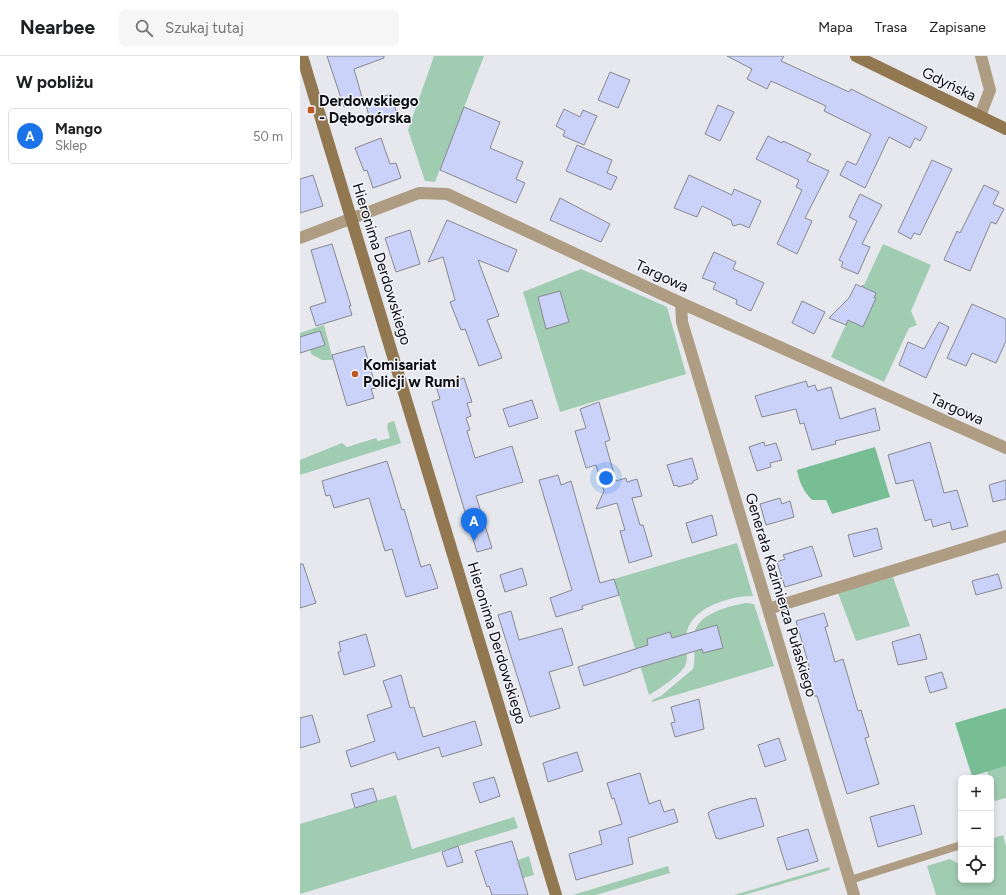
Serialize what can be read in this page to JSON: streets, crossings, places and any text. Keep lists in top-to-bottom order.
{
  "streets": {
    "street": [
      "Gdyńska",
      "Hieronima Derdowskiego",
      "Targowa",
      "Generała Kazimierza Pułaskiego"
    ]
  },
  "crossings": [
    ["Hieronima Derdowskiego", "Targowa"],
    ["Targowa", "Generała Kazimierza Pułaskiego"]
  ],
  "places": {
    "transit": ["Derdowskiego - Dębogórska"],
    "other": ["Komisariat Policji w Rumi"]
  },
  "page": {
    "header": "Nearbee",
    "search": "Szukaj tutaj",
    "nav": ["Mapa", "Trasa", "Zapisane"],
    "heading": "W pobliżu",
    "list": [
      {
        "mark": "A",
        "name": "Mango",
        "note": "Sklep",
        "value": "50 m"
      }
    ],
    "pins": "A",
    "map_buttons": ["+", "−"]
  }
}
